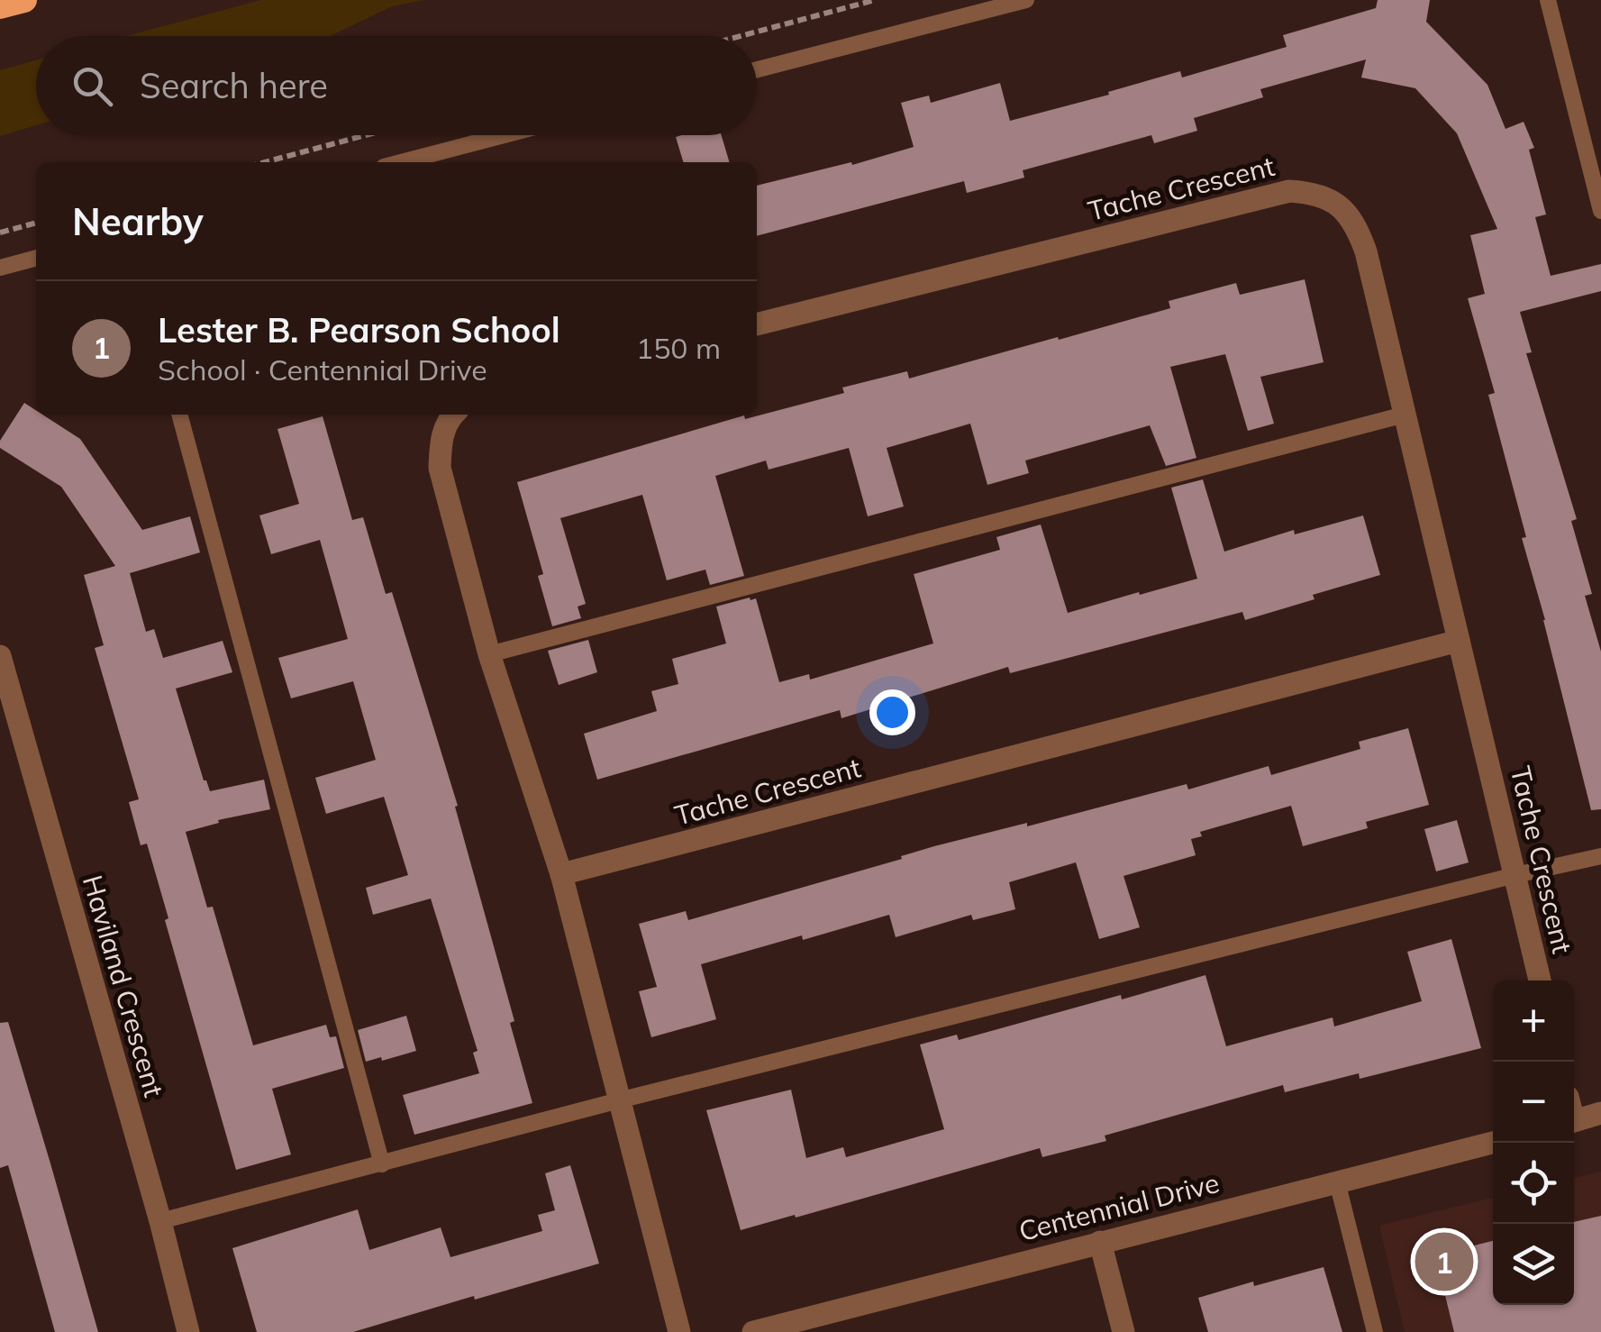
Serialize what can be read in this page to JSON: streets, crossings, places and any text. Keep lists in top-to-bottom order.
{
  "streets": {
    "street": ["Tache Crescent", "Haviland Crescent", "Centennial Drive"]
  },
  "page": {
    "search": "Search here",
    "heading": "Nearby",
    "list": [
      {
        "mark": "1",
        "name": "Lester B. Pearson School",
        "note": "School · Centennial Drive",
        "value": "150 m"
      }
    ],
    "map_buttons": ["+", "−"],
    "pins": "1"
  }
}
